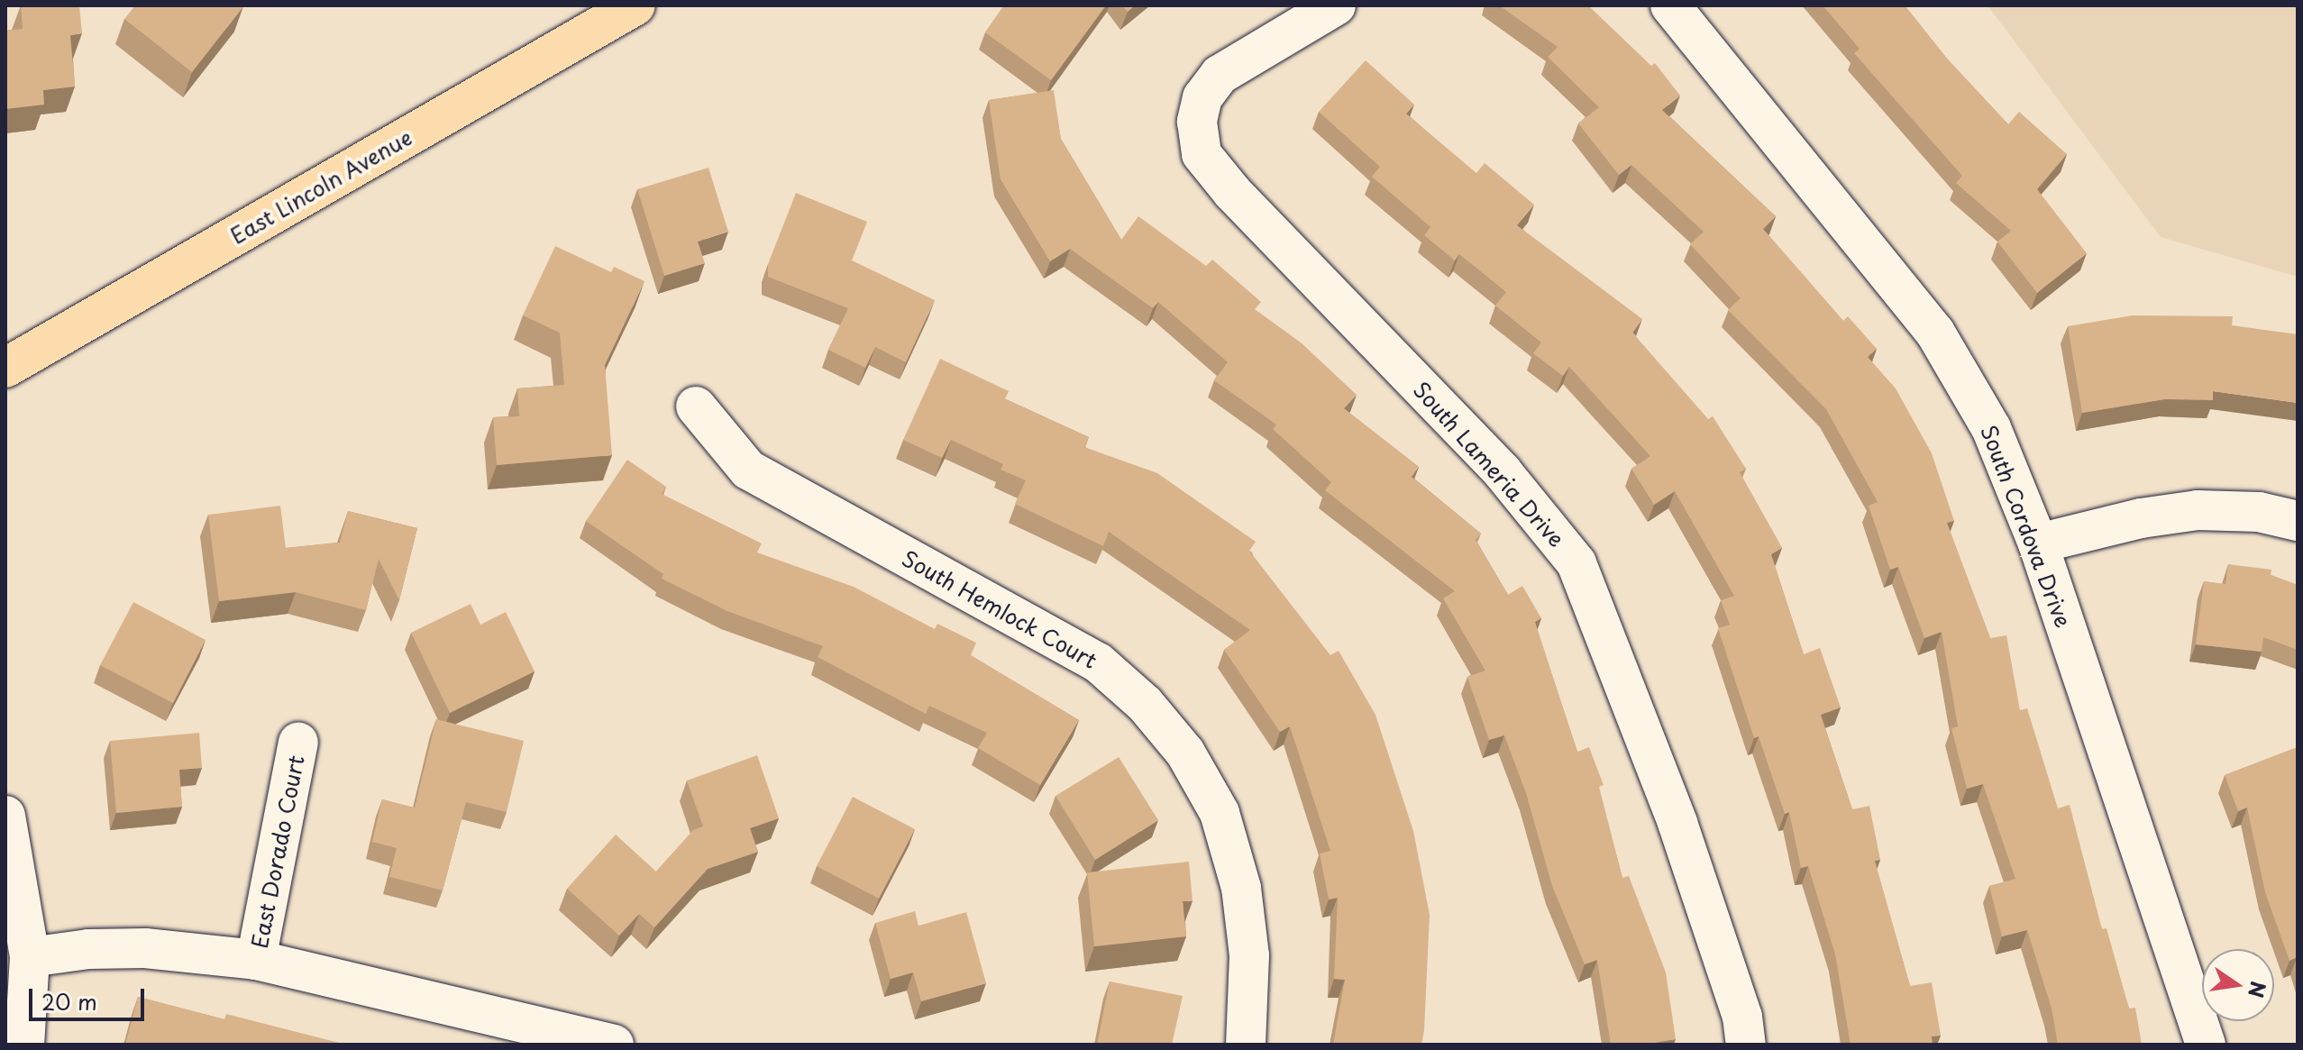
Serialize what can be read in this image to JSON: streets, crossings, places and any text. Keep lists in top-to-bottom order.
{
  "streets": {
    "main road": ["East Lincoln Avenue"],
    "street": [
      "South Lameria Drive",
      "South Cordova Drive",
      "South Hemlock Court",
      "East Dorado Court"
    ]
  },
  "scale_bar": "20 m",
  "north": "right"
}
